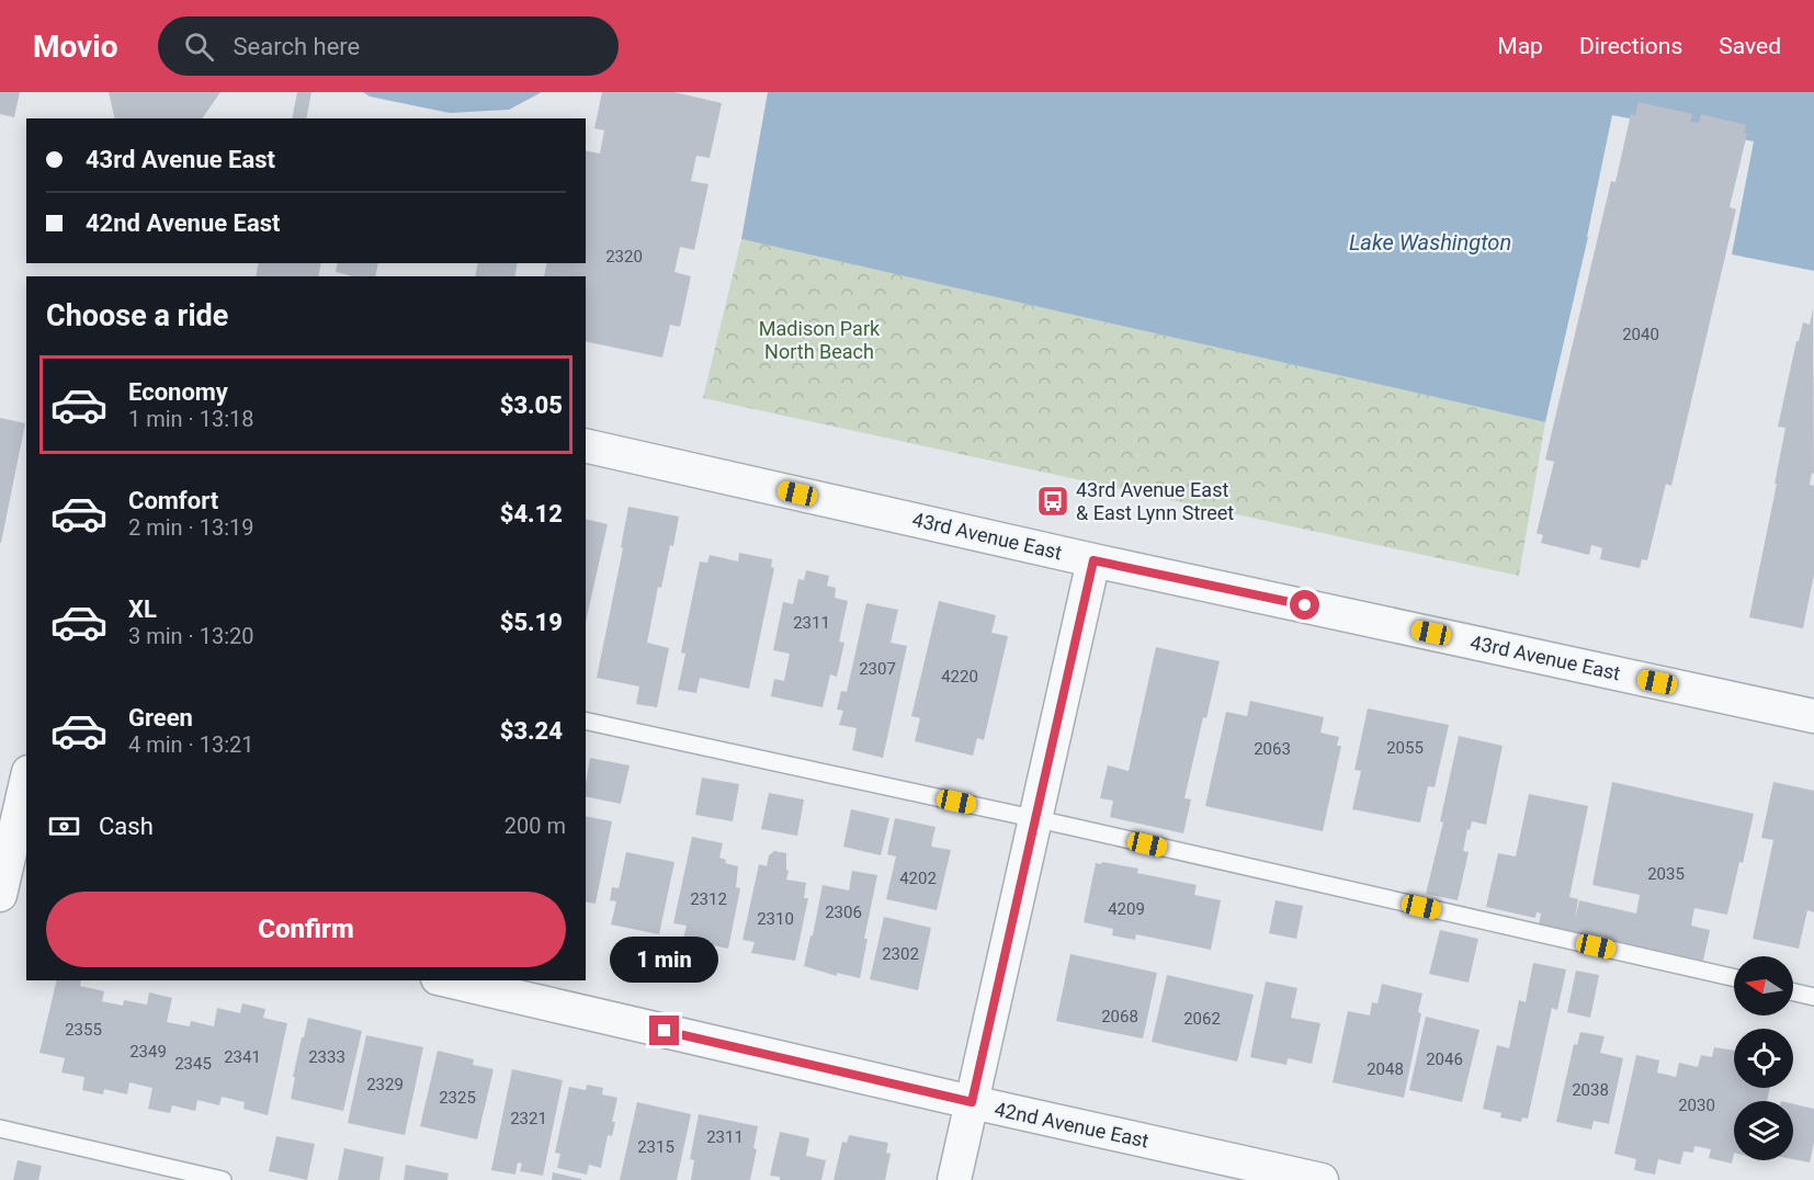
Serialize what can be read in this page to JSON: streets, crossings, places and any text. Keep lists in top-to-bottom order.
{
  "streets": {
    "street": ["43rd Avenue East", "42nd Avenue East"]
  },
  "water": ["Lake Washington"],
  "parks": ["Madison Park North Beach"],
  "places": {
    "bus stop": ["43rd Avenue East & East Lynn Street"]
  },
  "house_numbers": [
    "2320",
    "2040",
    "2311",
    "2307",
    "4220",
    "2055",
    "2063",
    "2035",
    "4202",
    "2312",
    "4209",
    "2306",
    "2310",
    "2302",
    "2068",
    "2062",
    "2355",
    "2349",
    "2341",
    "2333",
    "2046",
    "2345",
    "2048",
    "2329",
    "2038",
    "2325",
    "2030",
    "2321",
    "2311",
    "2315"
  ],
  "north": "left",
  "page": {
    "header": "Movio",
    "search": "Search here",
    "nav": ["Map", "Directions", "Saved"],
    "banner": ["43rd Avenue East", "42nd Avenue East"],
    "heading": "Choose a ride",
    "list": [
      {
        "name": "Economy",
        "note": "1 min · 13:18",
        "value": "$3.05"
      },
      {
        "name": "Comfort",
        "note": "2 min · 13:19",
        "value": "$4.12"
      },
      {
        "name": "XL",
        "note": "3 min · 13:20",
        "value": "$5.19"
      },
      {
        "name": "Green",
        "note": "4 min · 13:21",
        "value": "$3.24"
      }
    ],
    "pay": ["Cash", "200 m"],
    "buttons": "Confirm",
    "bubble": "1 min"
  }
}
